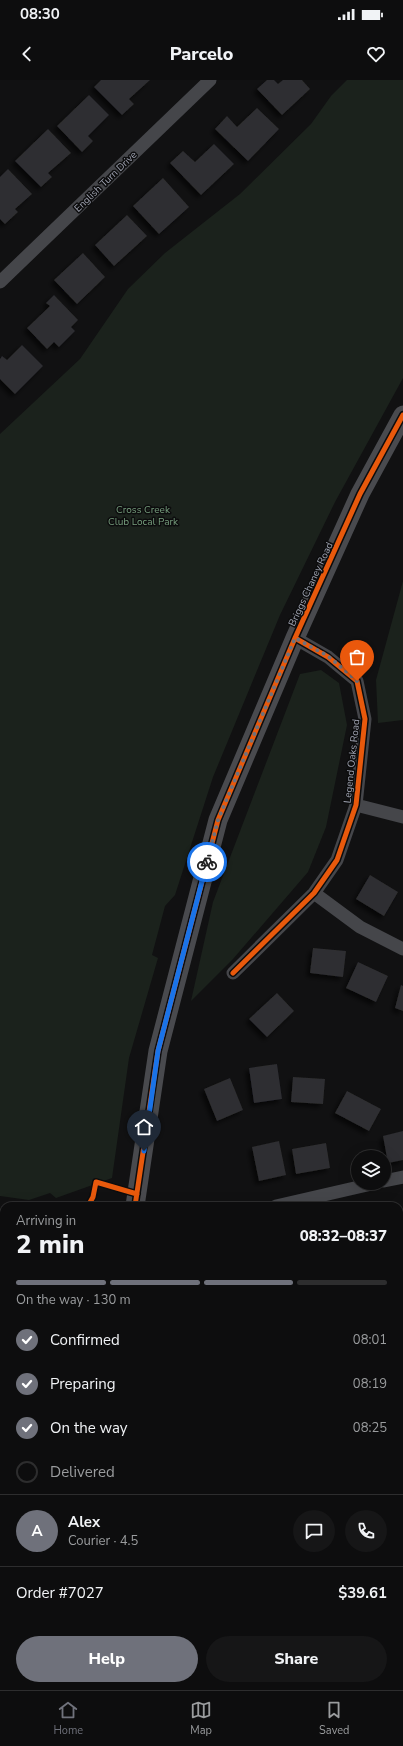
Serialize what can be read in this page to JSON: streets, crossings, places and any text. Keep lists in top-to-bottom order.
{
  "streets": {
    "main road": ["Briggs Chaney Road"],
    "street": ["English Turn Drive", "Legend Oaks Road"]
  },
  "crossings": [
    ["Briggs Chaney Road", "Legend Oaks Road"]
  ],
  "parks": ["Cross Creek Club Local Park"],
  "page": {
    "status": "08:30",
    "header": "Parcelo",
    "heading": ["2 min", "Arriving in", "08:32–08:37"],
    "panel": [
      "Alex",
      "Courier · 4.5",
      "Order #7027",
      "$39.61"
    ],
    "bar": "On the way · 130 m",
    "list": [
      ["Confirmed", "08:01"],
      ["Preparing", "08:19"],
      ["On the way", "08:25"],
      "Delivered"
    ],
    "round": "A",
    "buttons": ["Help", "Share"],
    "tabs": ["Home", "Map", "Saved"]
  }
}
